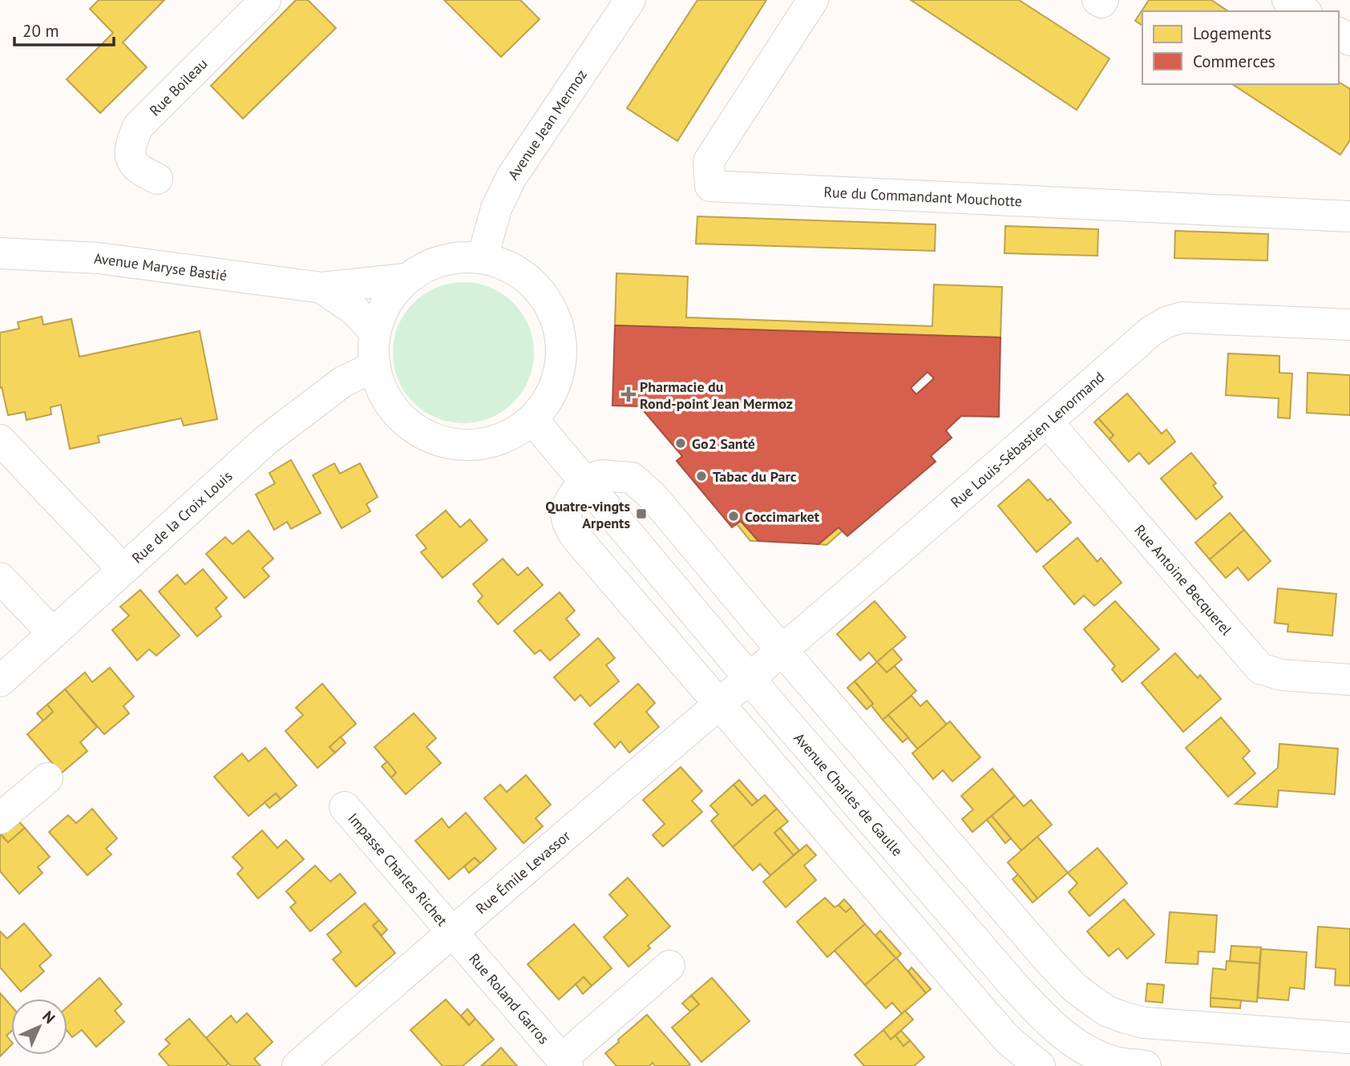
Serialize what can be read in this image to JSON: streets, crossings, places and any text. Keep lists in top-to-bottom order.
{
  "streets": {
    "street": [
      "Rue Boileau",
      "Avenue Jean Mermoz",
      "Rue du Commandant Mouchotte",
      "Avenue Maryse Bastié",
      "Rue Louis-Sébastien Lenormand",
      "Rue de la Croix Louis",
      "Rue Antoine Becquerel",
      "Avenue Charles de Gaulle",
      "Impasse Charles Richet",
      "Rue Émile Levassor",
      "Rue Roland Garros"
    ]
  },
  "crossings": [
    ["Avenue Jean Mermoz", "Avenue Maryse Bastié"],
    ["Avenue Jean Mermoz", "Rue de la Croix Louis"],
    ["Avenue Jean Mermoz", "Avenue Charles de Gaulle"],
    ["Avenue Maryse Bastié", "Rue de la Croix Louis"],
    ["Avenue Maryse Bastié", "Avenue Charles de Gaulle"],
    ["Rue Louis-Sébastien Lenormand", "Rue Antoine Becquerel"],
    ["Rue Louis-Sébastien Lenormand", "Avenue Charles de Gaulle"],
    ["Rue Louis-Sébastien Lenormand", "Rue Émile Levassor"],
    ["Rue de la Croix Louis", "Avenue Charles de Gaulle"],
    ["Avenue Charles de Gaulle", "Rue Émile Levassor"],
    ["Impasse Charles Richet", "Rue Émile Levassor"],
    ["Impasse Charles Richet", "Rue Roland Garros"],
    ["Rue Émile Levassor", "Rue Roland Garros"]
  ],
  "places": {
    "health": ["Pharmacie du Rond-point Jean Mermoz"],
    "other": ["Go2 Santé", "Tabac du Parc", "Coccimarket"],
    "transit": ["Quatre-vingts Arpents"]
  },
  "legend": ["Logements", "Commerces"],
  "scale_bar": "20 m",
  "north": "top right"
}
